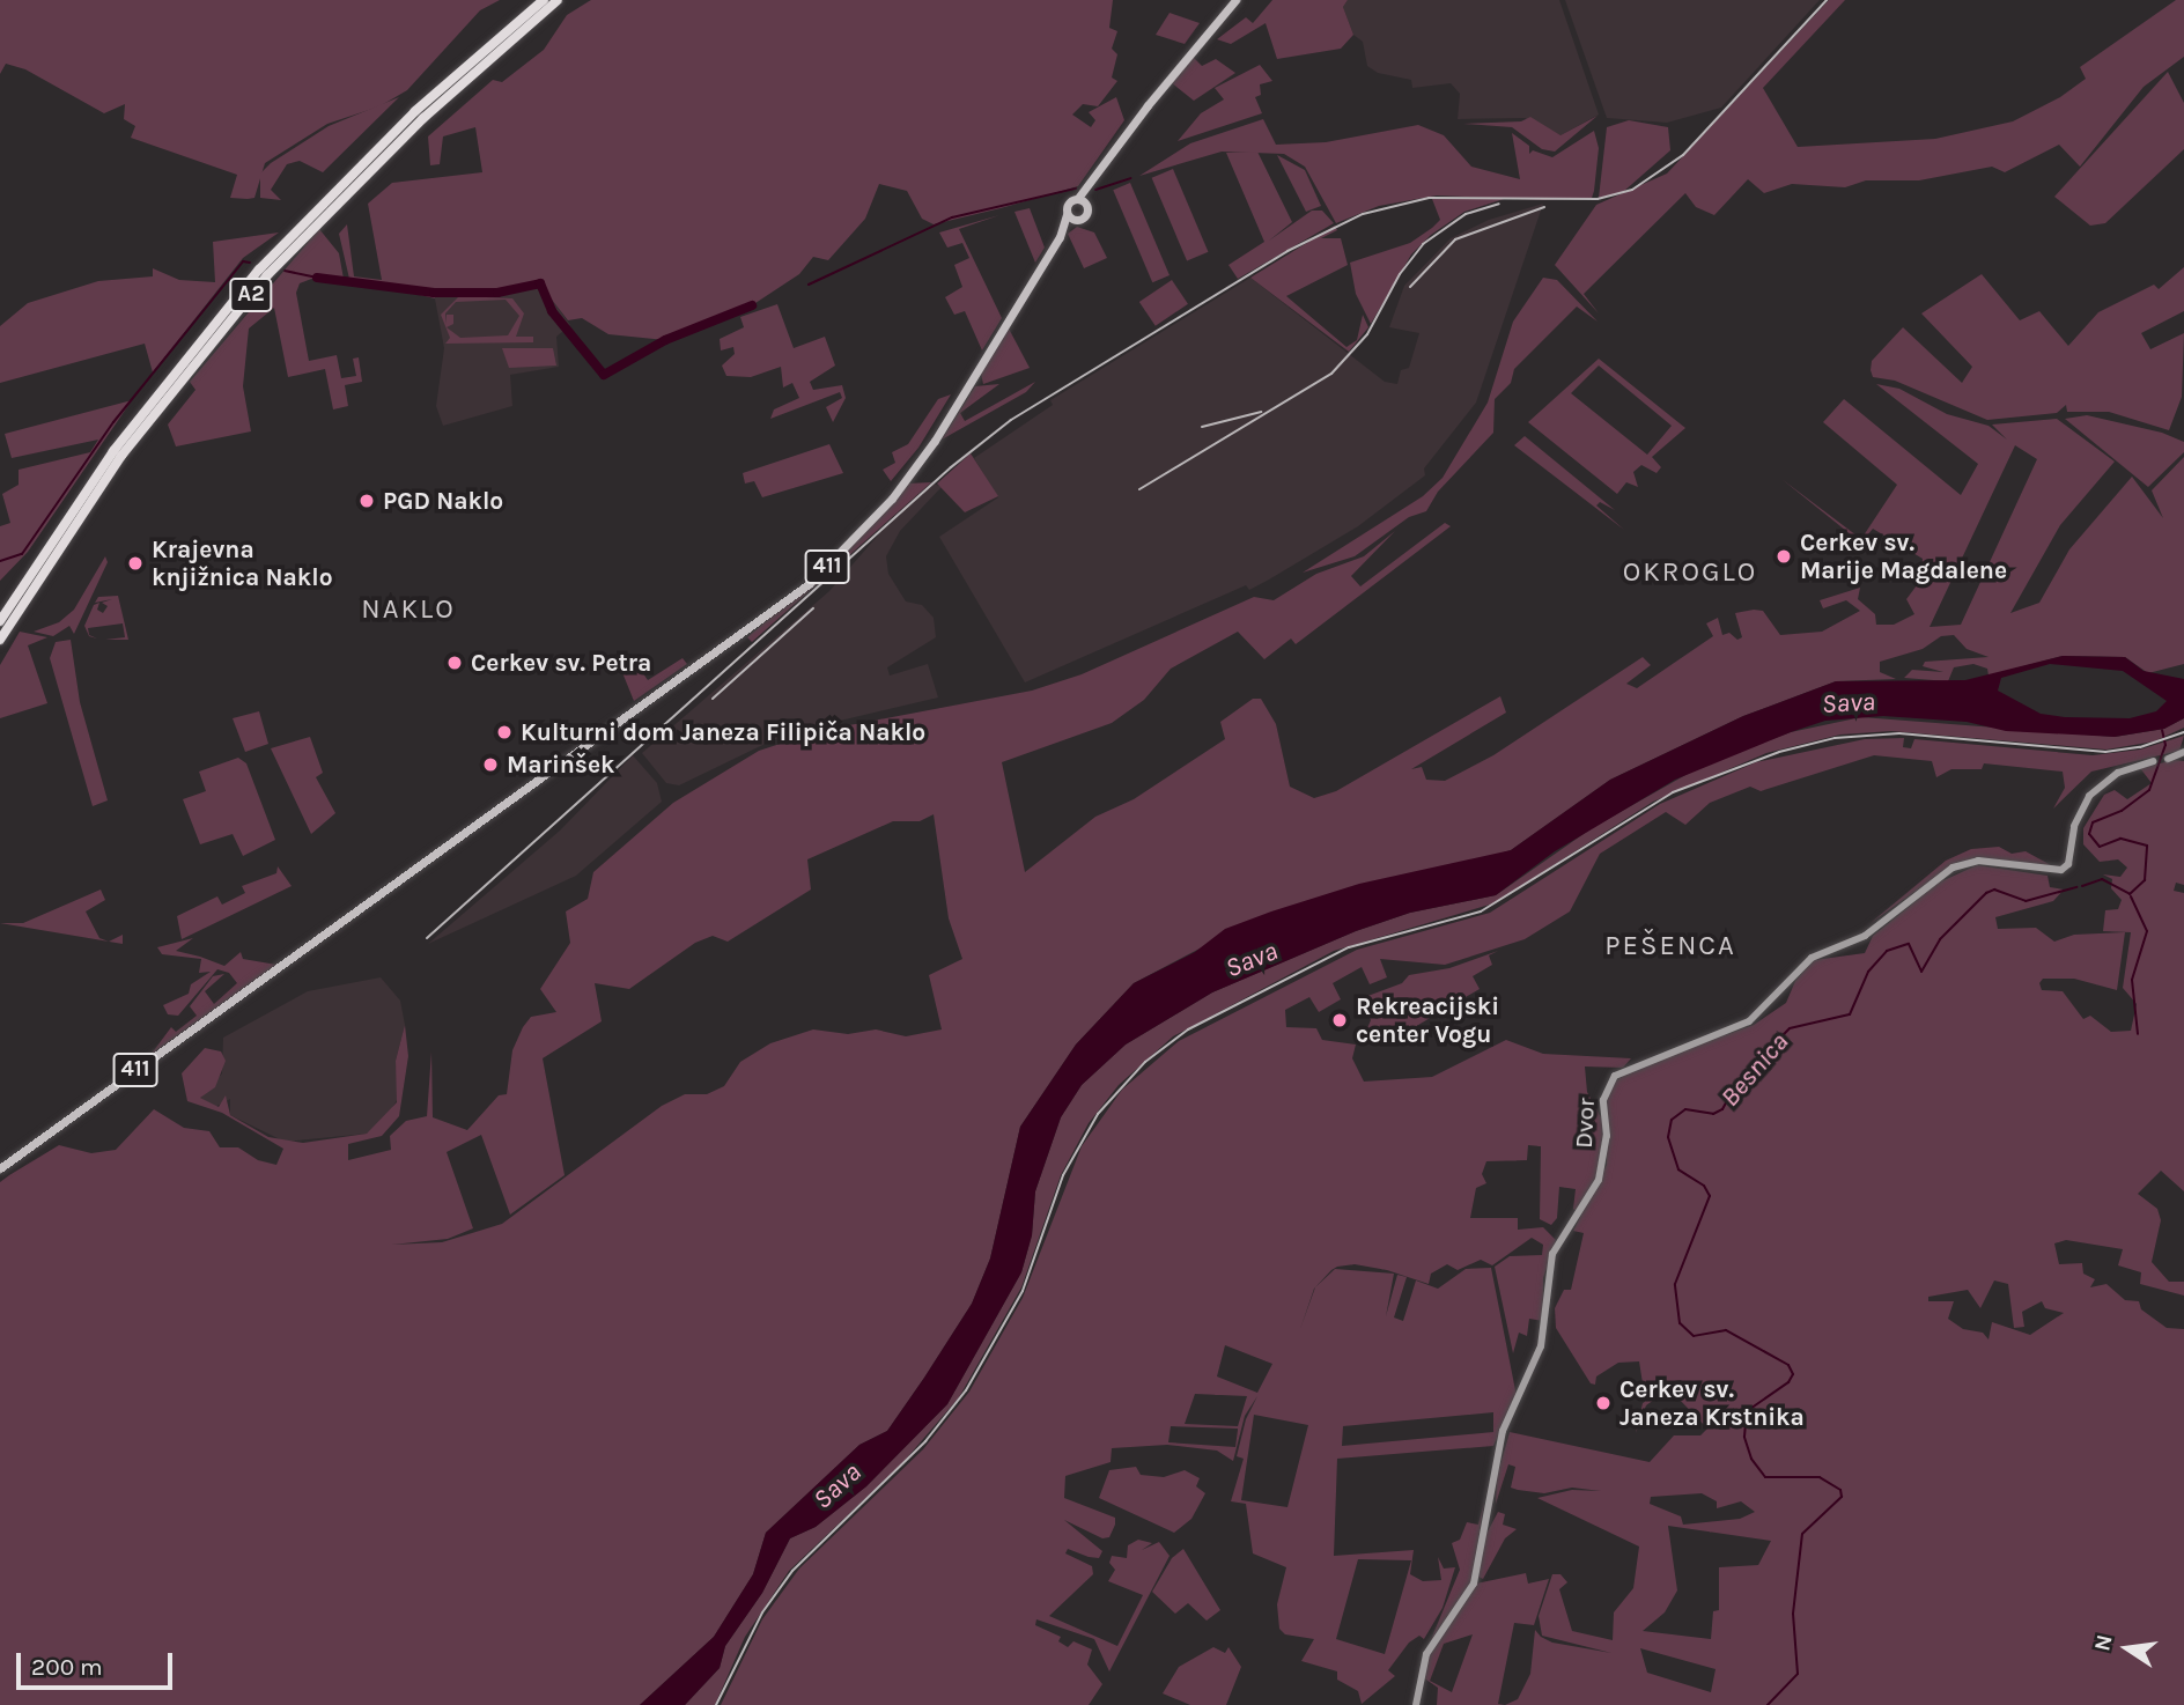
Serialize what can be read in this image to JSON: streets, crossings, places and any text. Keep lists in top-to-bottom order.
{
  "streets": {
    "highway": ["A2"],
    "main road": ["411"],
    "street": ["Dvor"]
  },
  "districts": ["OKROGLO", "NAKLO", "PEŠENCA"],
  "water": ["Sava", "Besnica"],
  "places": [
    "PGD Naklo",
    "Cerkev sv. Marije Magdalene",
    "Krajevna knjižnica Naklo",
    "Cerkev sv. Petra",
    "Kulturni dom Janeza Filipiča Naklo",
    "Marinšek",
    "Rekreacijski center Vogu",
    "Cerkev sv. Janeza Krstnika"
  ],
  "scale_bar": "200 m",
  "north": "left"
}
